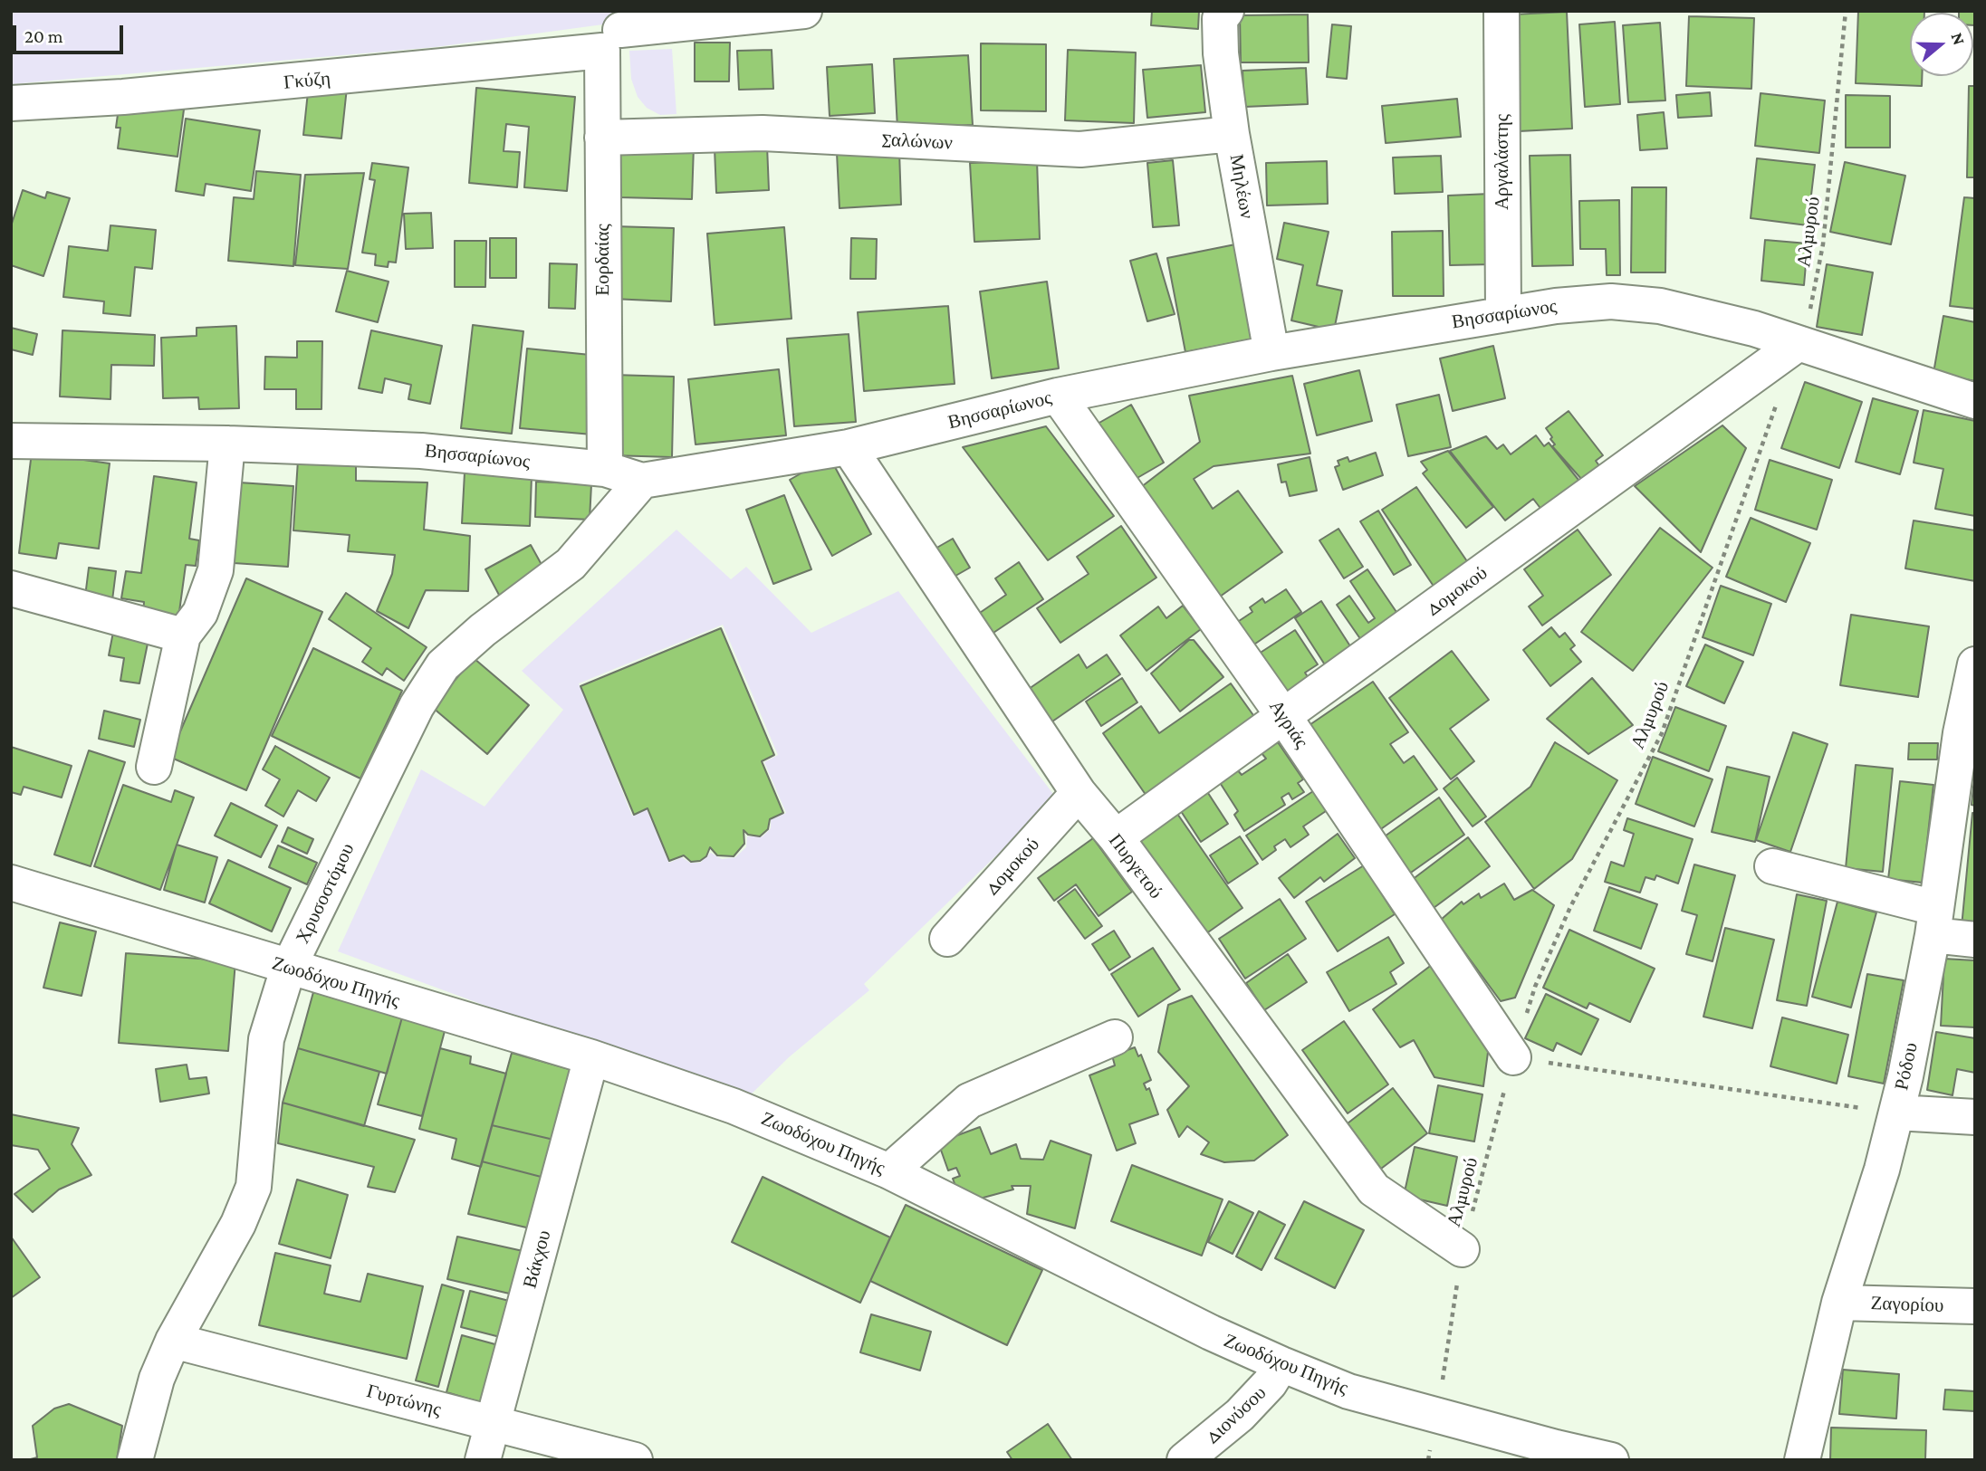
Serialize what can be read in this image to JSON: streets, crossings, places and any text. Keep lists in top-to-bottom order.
{
  "streets": {
    "street": [
      "Γκύζη",
      "Σαλώνων",
      "Αργαλάστης",
      "Μηλέων",
      "Εορδαίας",
      "Βησσαρίωνος",
      "Δομοκού",
      "Αγριάς",
      "Πυργετού",
      "Χρυσοστόμου",
      "Ζωοδόχου Πηγής",
      "Ρόδου",
      "Βάκχου",
      "Ζαγορίου",
      "Γυρτώνης",
      "Διονύσου"
    ],
    "path": ["Αλμυρού"]
  },
  "crossings": [
    ["Γκύζη", "Εορδαίας"],
    ["Σαλώνων", "Μηλέων"],
    ["Σαλώνων", "Εορδαίας"],
    ["Αργαλάστης", "Βησσαρίωνος"],
    ["Μηλέων", "Βησσαρίωνος"],
    ["Αλμυρού", "Βησσαρίωνος"],
    ["Αλμυρού", "Δομοκού"],
    ["Αλμυρού", "Αγριάς"],
    ["Αλμυρού", "Πυργετού"],
    ["Αλμυρού", "Ζωοδόχου Πηγής"],
    ["Εορδαίας", "Βησσαρίωνος"],
    ["Βησσαρίωνος", "Δομοκού"],
    ["Βησσαρίωνος", "Αγριάς"],
    ["Βησσαρίωνος", "Πυργετού"],
    ["Βησσαρίωνος", "Χρυσοστόμου"],
    ["Δομοκού", "Αγριάς"],
    ["Δομοκού", "Πυργετού"],
    ["Χρυσοστόμου", "Ζωοδόχου Πηγής"],
    ["Χρυσοστόμου", "Γυρτώνης"],
    ["Ζωοδόχου Πηγής", "Βάκχου"],
    ["Ζωοδόχου Πηγής", "Διονύσου"],
    ["Ρόδου", "Ζαγορίου"],
    ["Βάκχου", "Γυρτώνης"]
  ],
  "scale_bar": "20 m",
  "north": "right"
}
